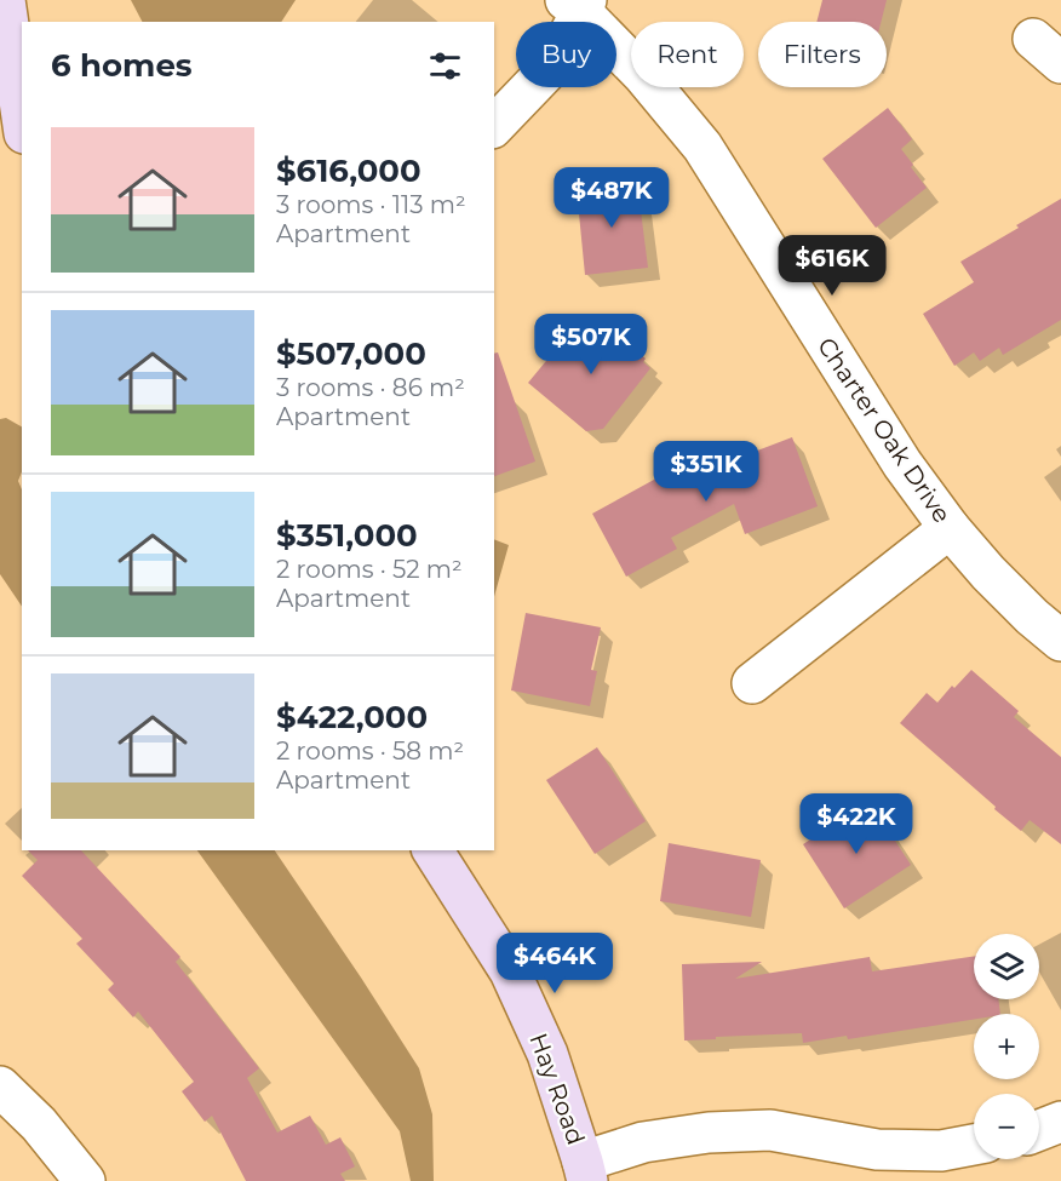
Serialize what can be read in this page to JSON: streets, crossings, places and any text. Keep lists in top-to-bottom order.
{
  "streets": {
    "street": ["Charter Oak Drive", "Hay Road"]
  },
  "page": {
    "chip": ["Buy", "Rent", "Filters"],
    "heading": "6 homes",
    "list": [
      {
        "name": "$616,000",
        "note": "3 rooms · 113 m² · Apartment"
      },
      {
        "name": "$507,000",
        "note": "3 rooms · 86 m² · Apartment"
      },
      {
        "name": "$351,000",
        "note": "2 rooms · 52 m² · Apartment"
      },
      {
        "name": "$422,000",
        "note": "2 rooms · 58 m² · Apartment"
      }
    ],
    "price": [
      "$487K",
      "$616K",
      "$507K",
      "$351K",
      "$422K",
      "$464K"
    ],
    "map_buttons": ["+", "−"]
  }
}
